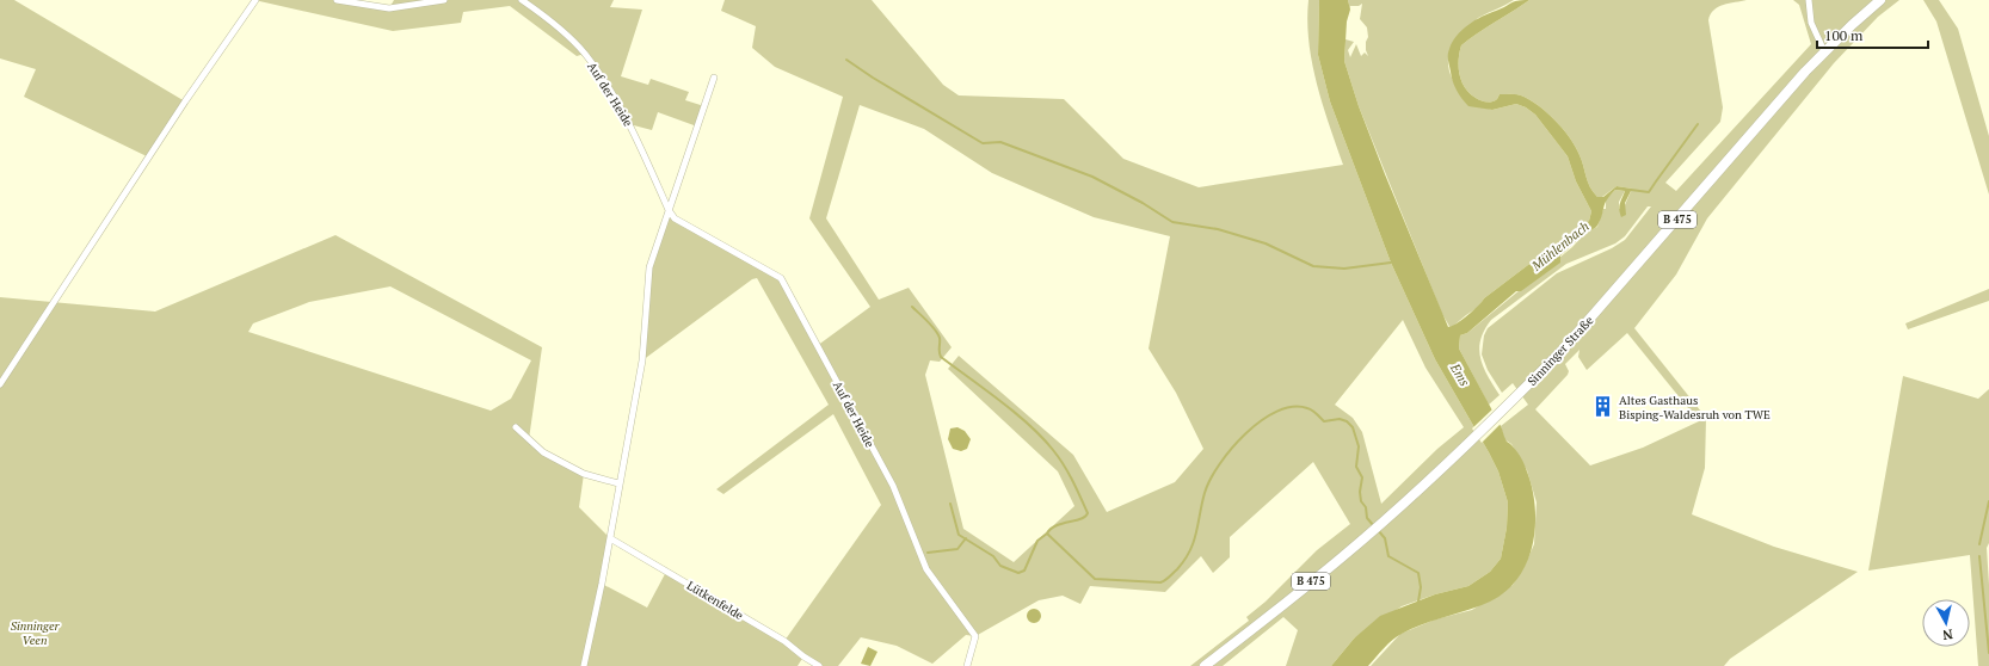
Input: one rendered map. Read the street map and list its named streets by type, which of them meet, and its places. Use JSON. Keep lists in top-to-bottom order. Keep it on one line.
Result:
{"streets":{"main road":["B 475","Sinninger Straße"],"street":["Auf der Heide","Lütkenfelde"]},"water":["Mühlenbach","Ems"],"parks":["Sinninger Veen"],"places":{"building":["Altes Gasthaus Bisping-Waldesruh von TWE"]},"scale_bar":"100 m","north":"bottom"}
